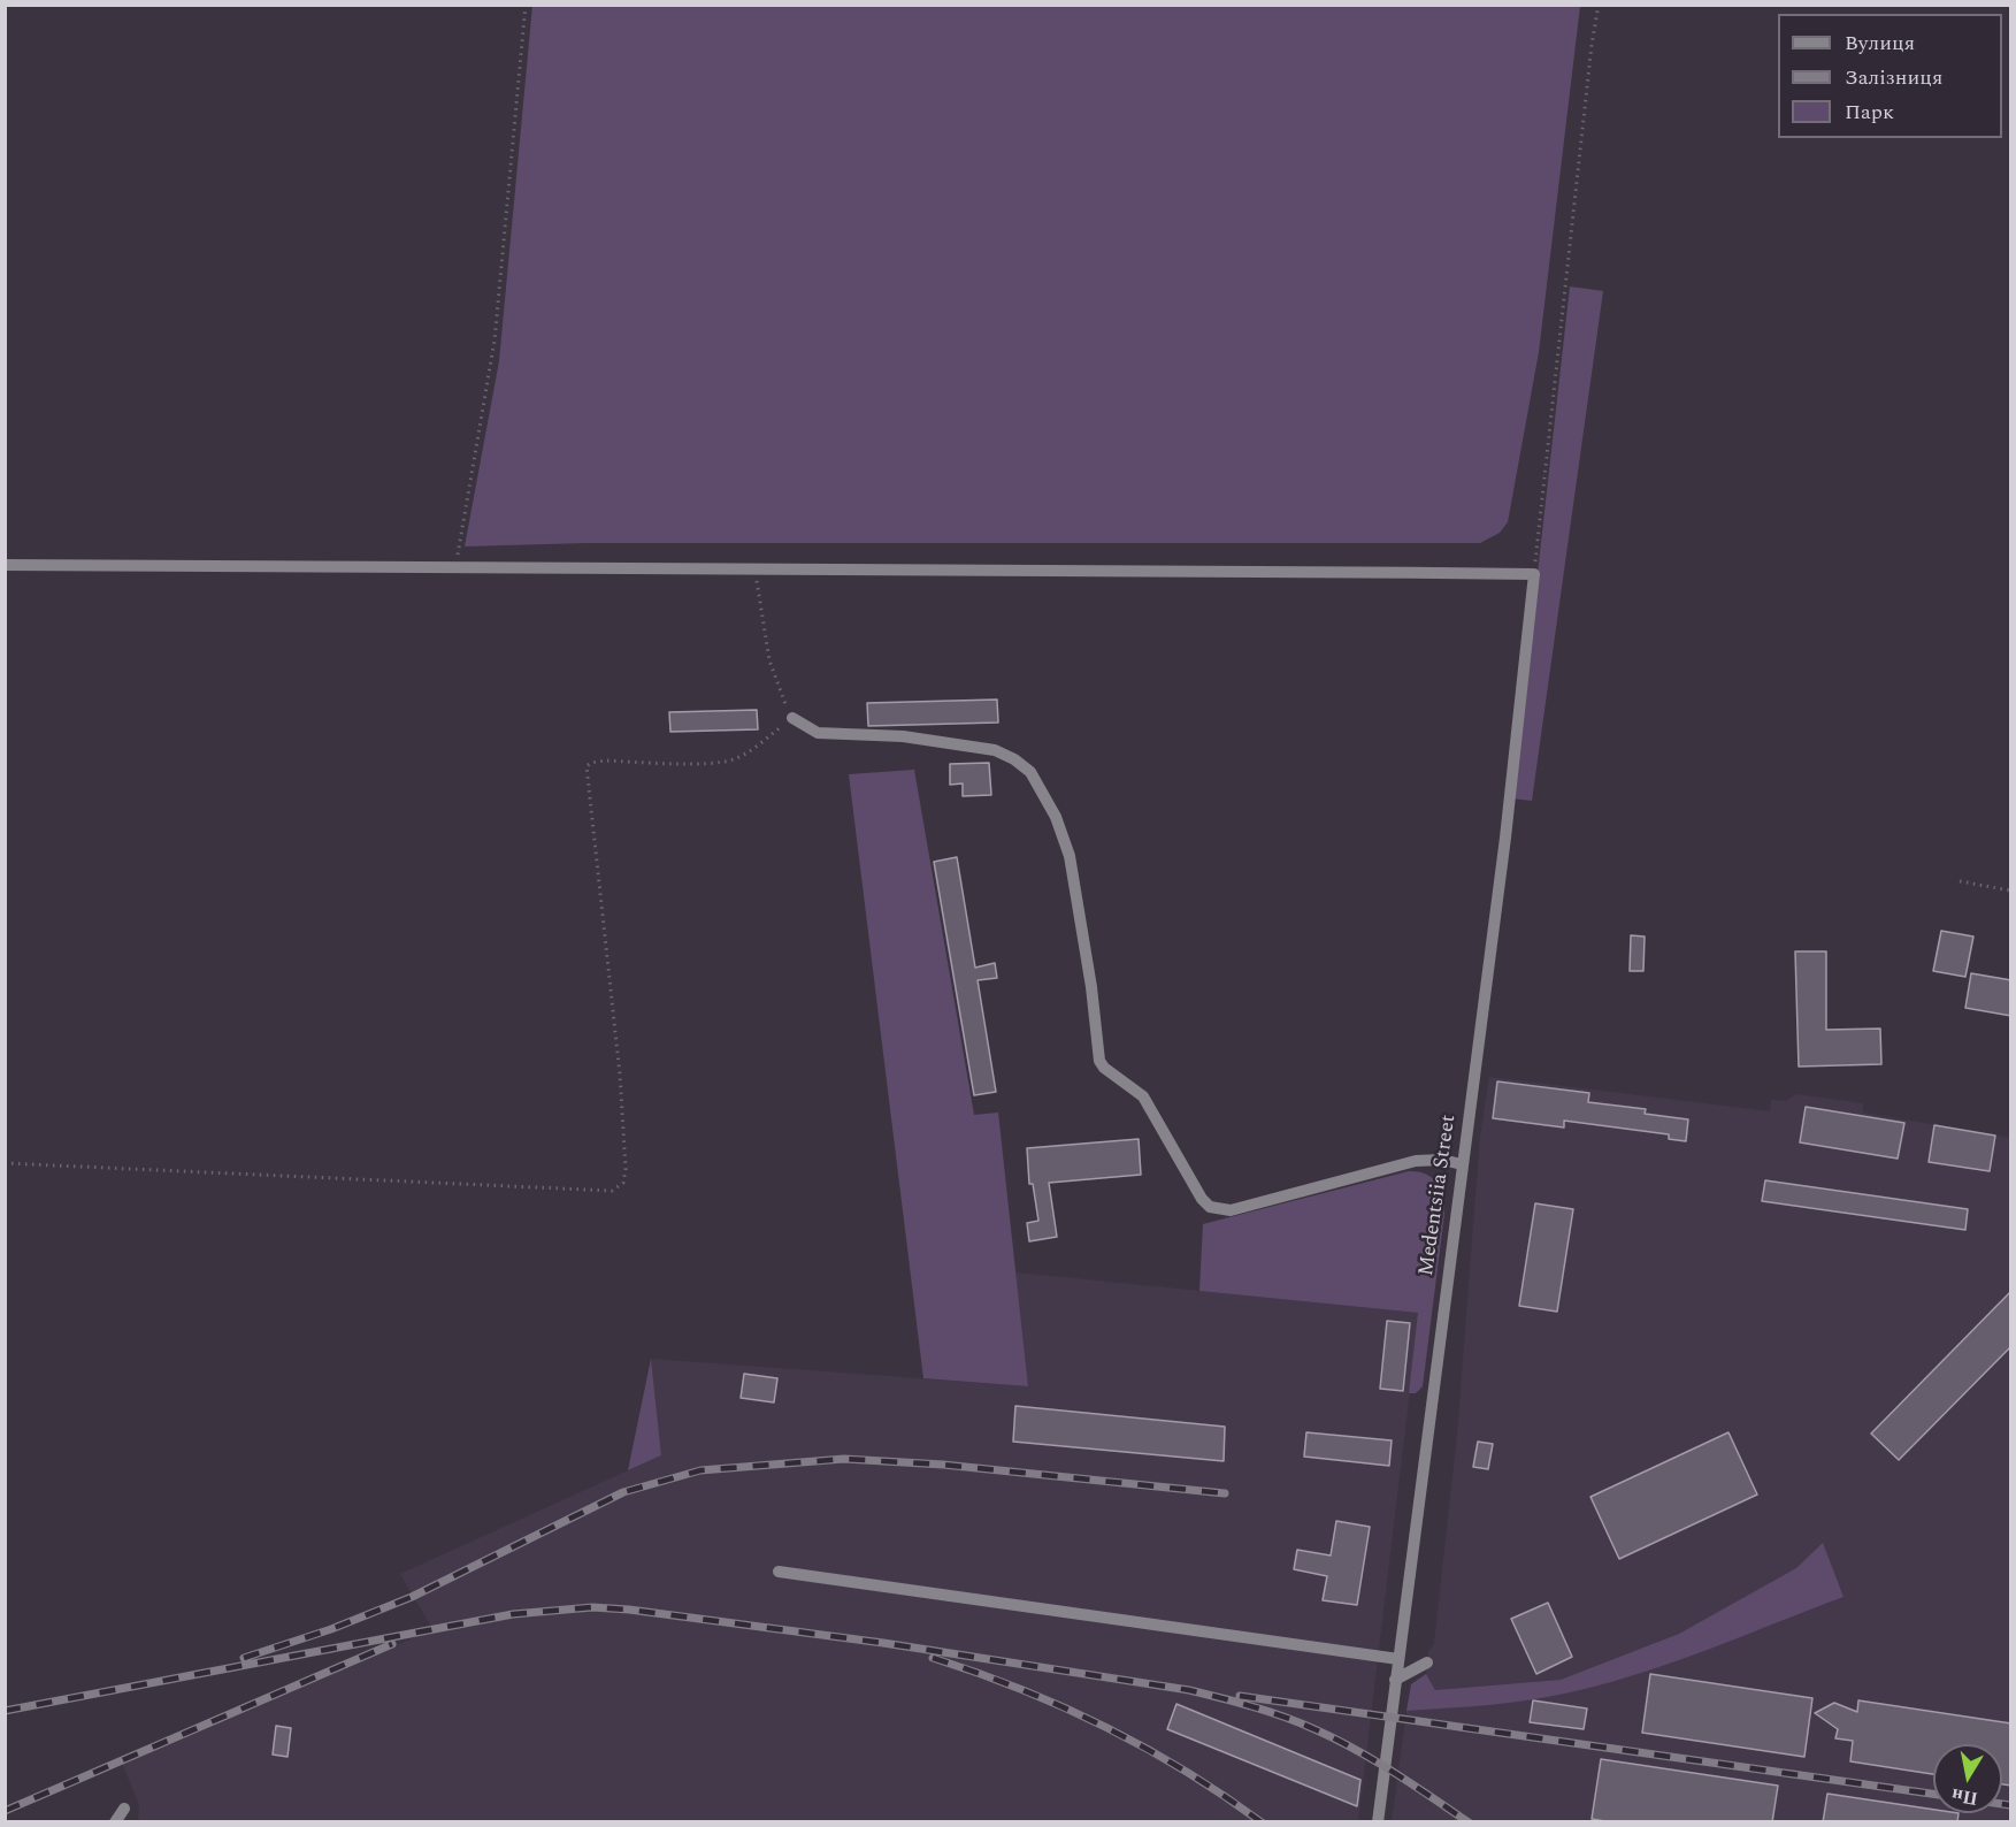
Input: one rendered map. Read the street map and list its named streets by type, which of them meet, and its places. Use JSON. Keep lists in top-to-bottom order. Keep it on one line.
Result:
{"streets":{"street":["Medentsiia Street"]},"legend":["Вулиця","Залізниця","Парк"],"north":"bottom"}
